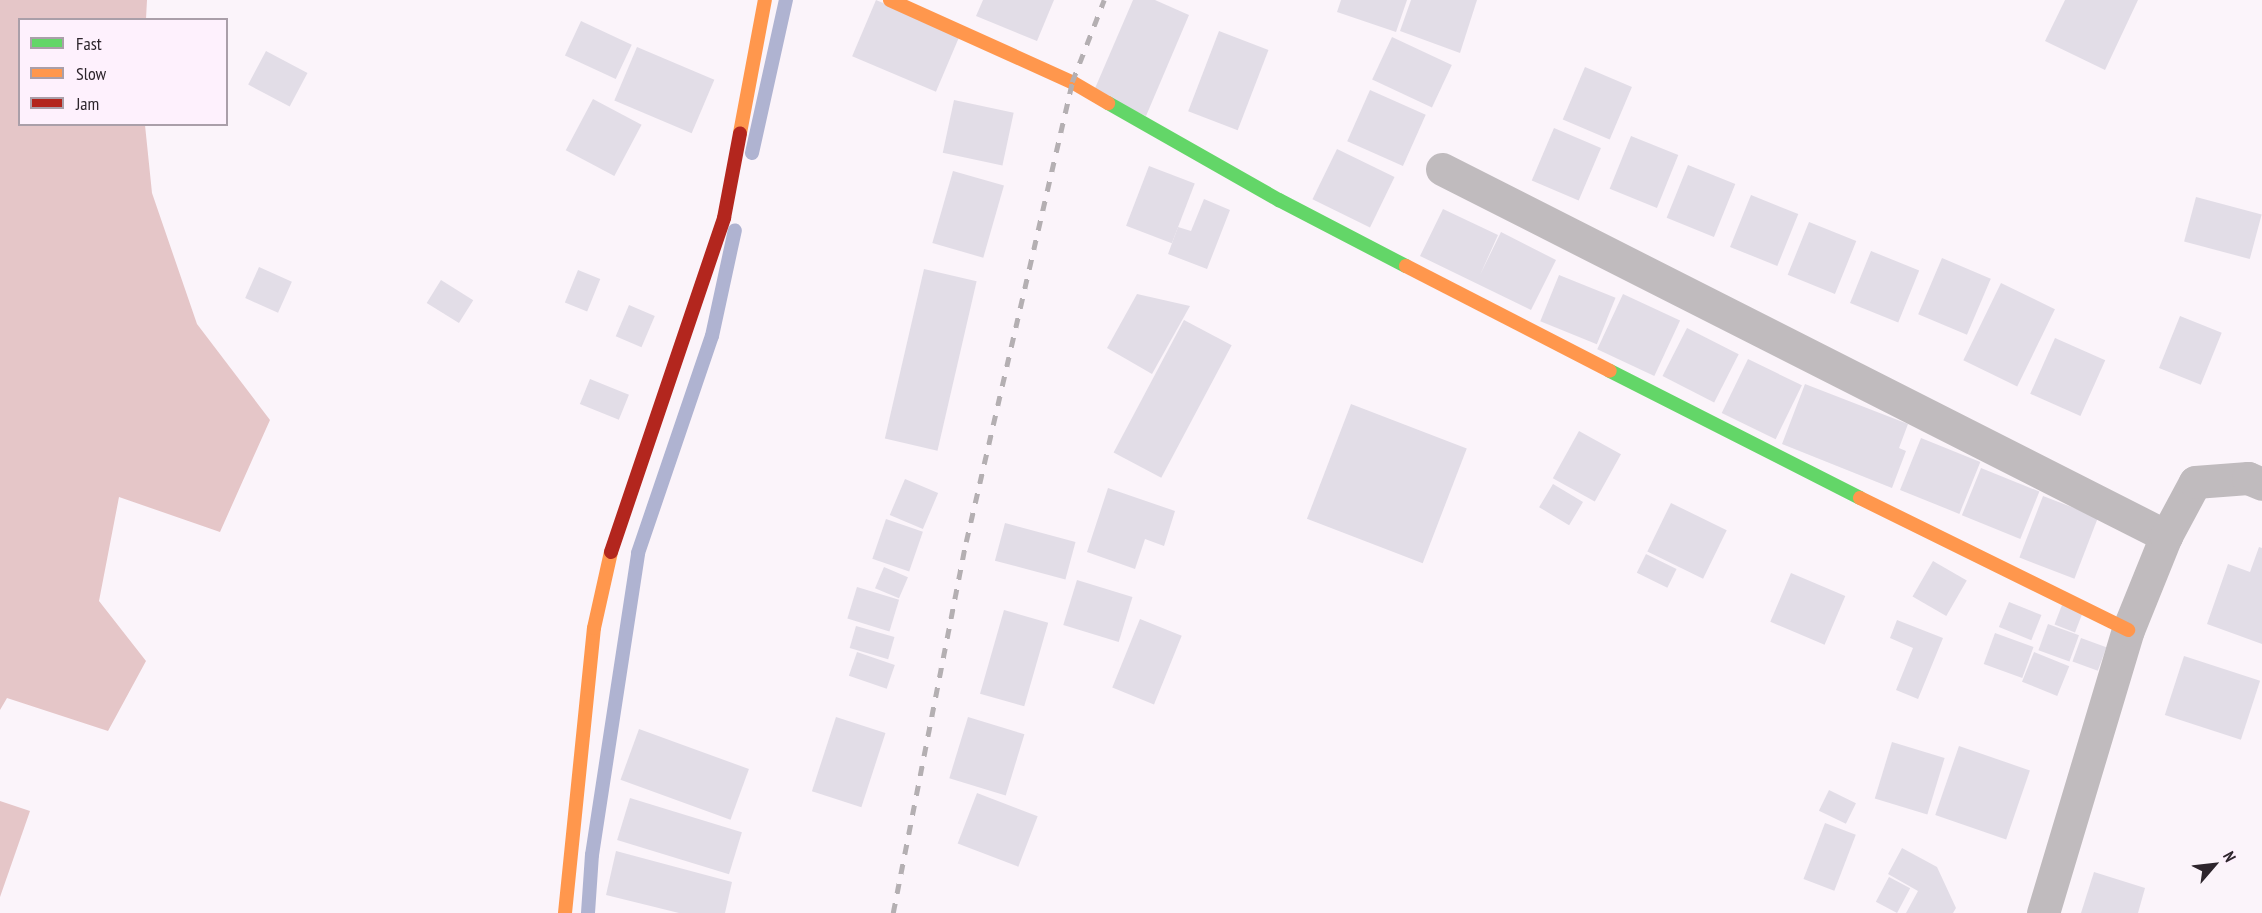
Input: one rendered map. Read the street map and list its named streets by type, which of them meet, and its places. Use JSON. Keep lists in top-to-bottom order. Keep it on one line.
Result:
{"legend":["Fast","Slow","Jam"],"north":"top right"}
